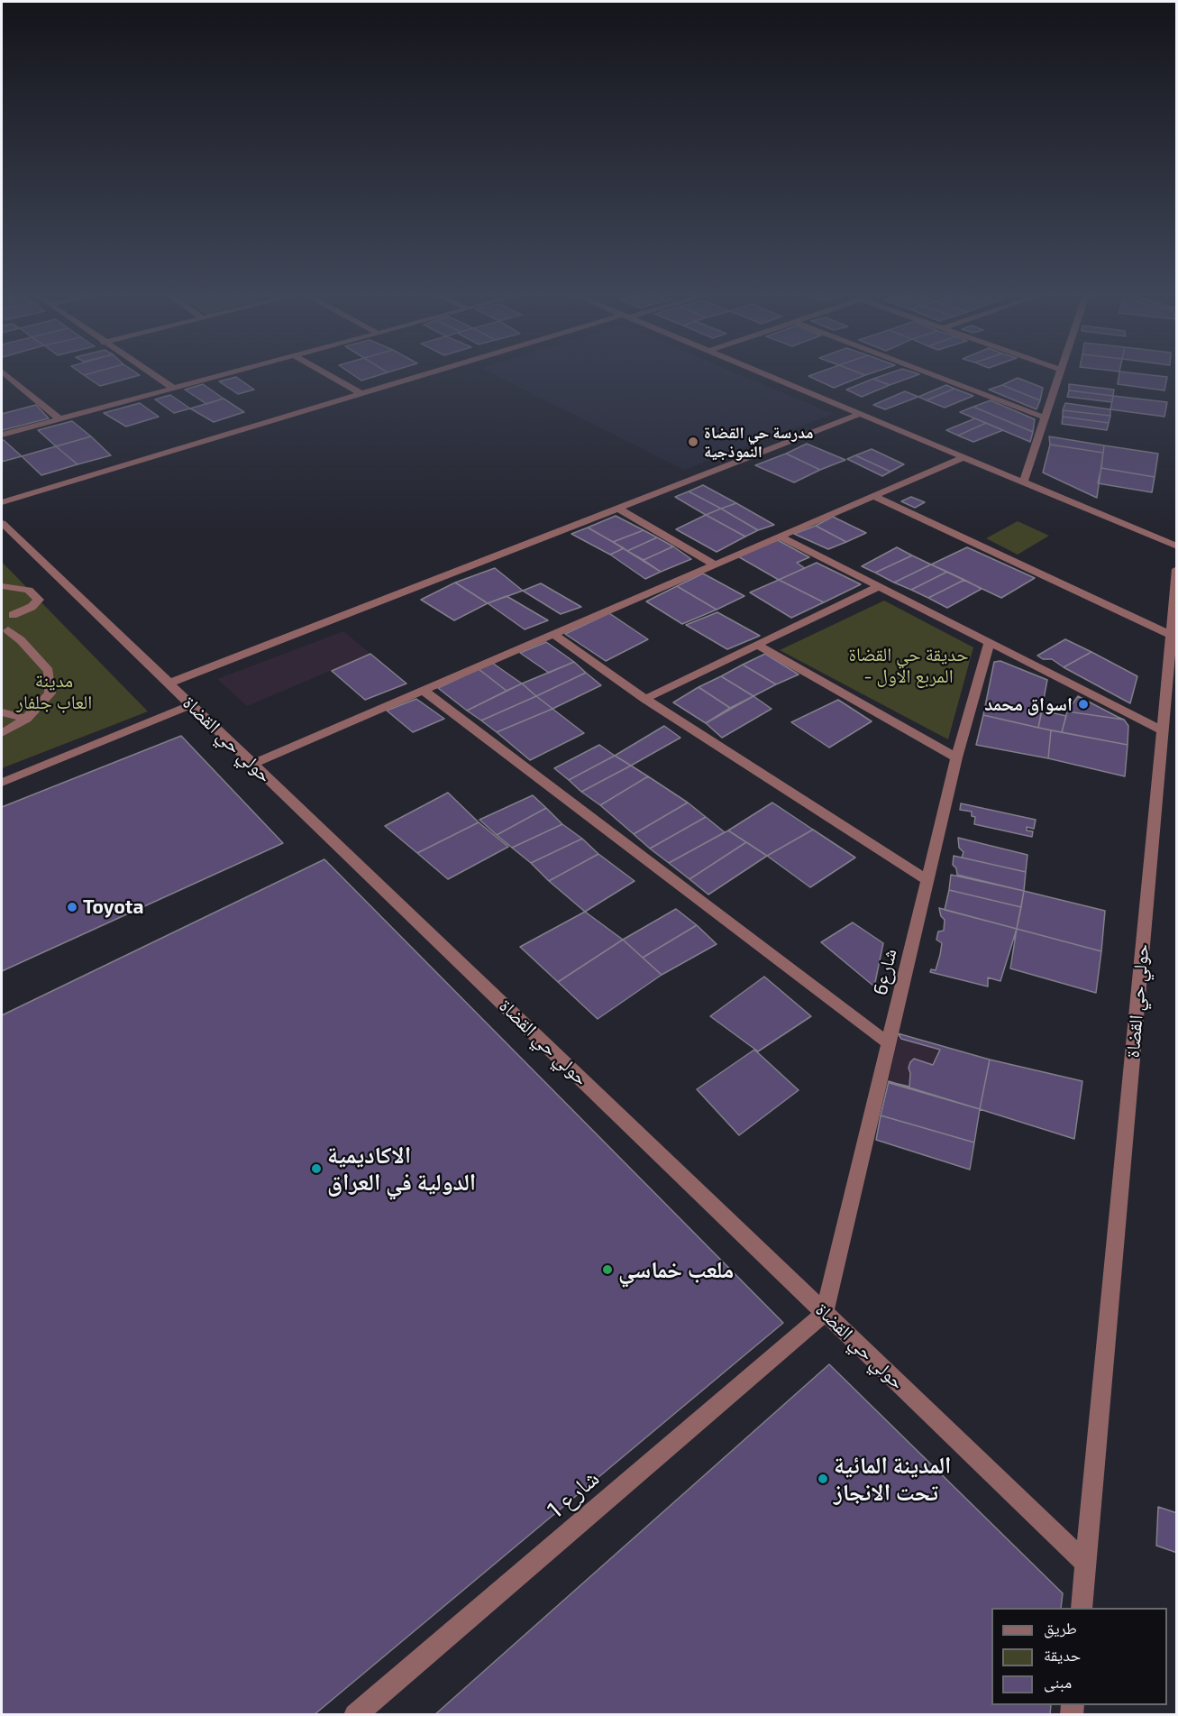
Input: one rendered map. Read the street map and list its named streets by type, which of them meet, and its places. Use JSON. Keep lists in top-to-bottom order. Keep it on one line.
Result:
{"streets":{"street":["حولي حي القضاة","شارع6","شارع 1"]},"crossings":[["حولي حي القضاة","شارع6"],["حولي حي القضاة","شارع 1"],["شارع6","شارع 1"]],"parks":["حديقة حي القضاة - المربع الاول","مدينة العاب جلفار"],"places":["مدرسة حي القضاة النموذجية","اسواق محمد","Toyota","الاكاديمية الدولية في العراق","ملعب خماسي","المدينة المائية تحت الانجاز"],"legend":["طريق","حديقة","مبنى"]}
